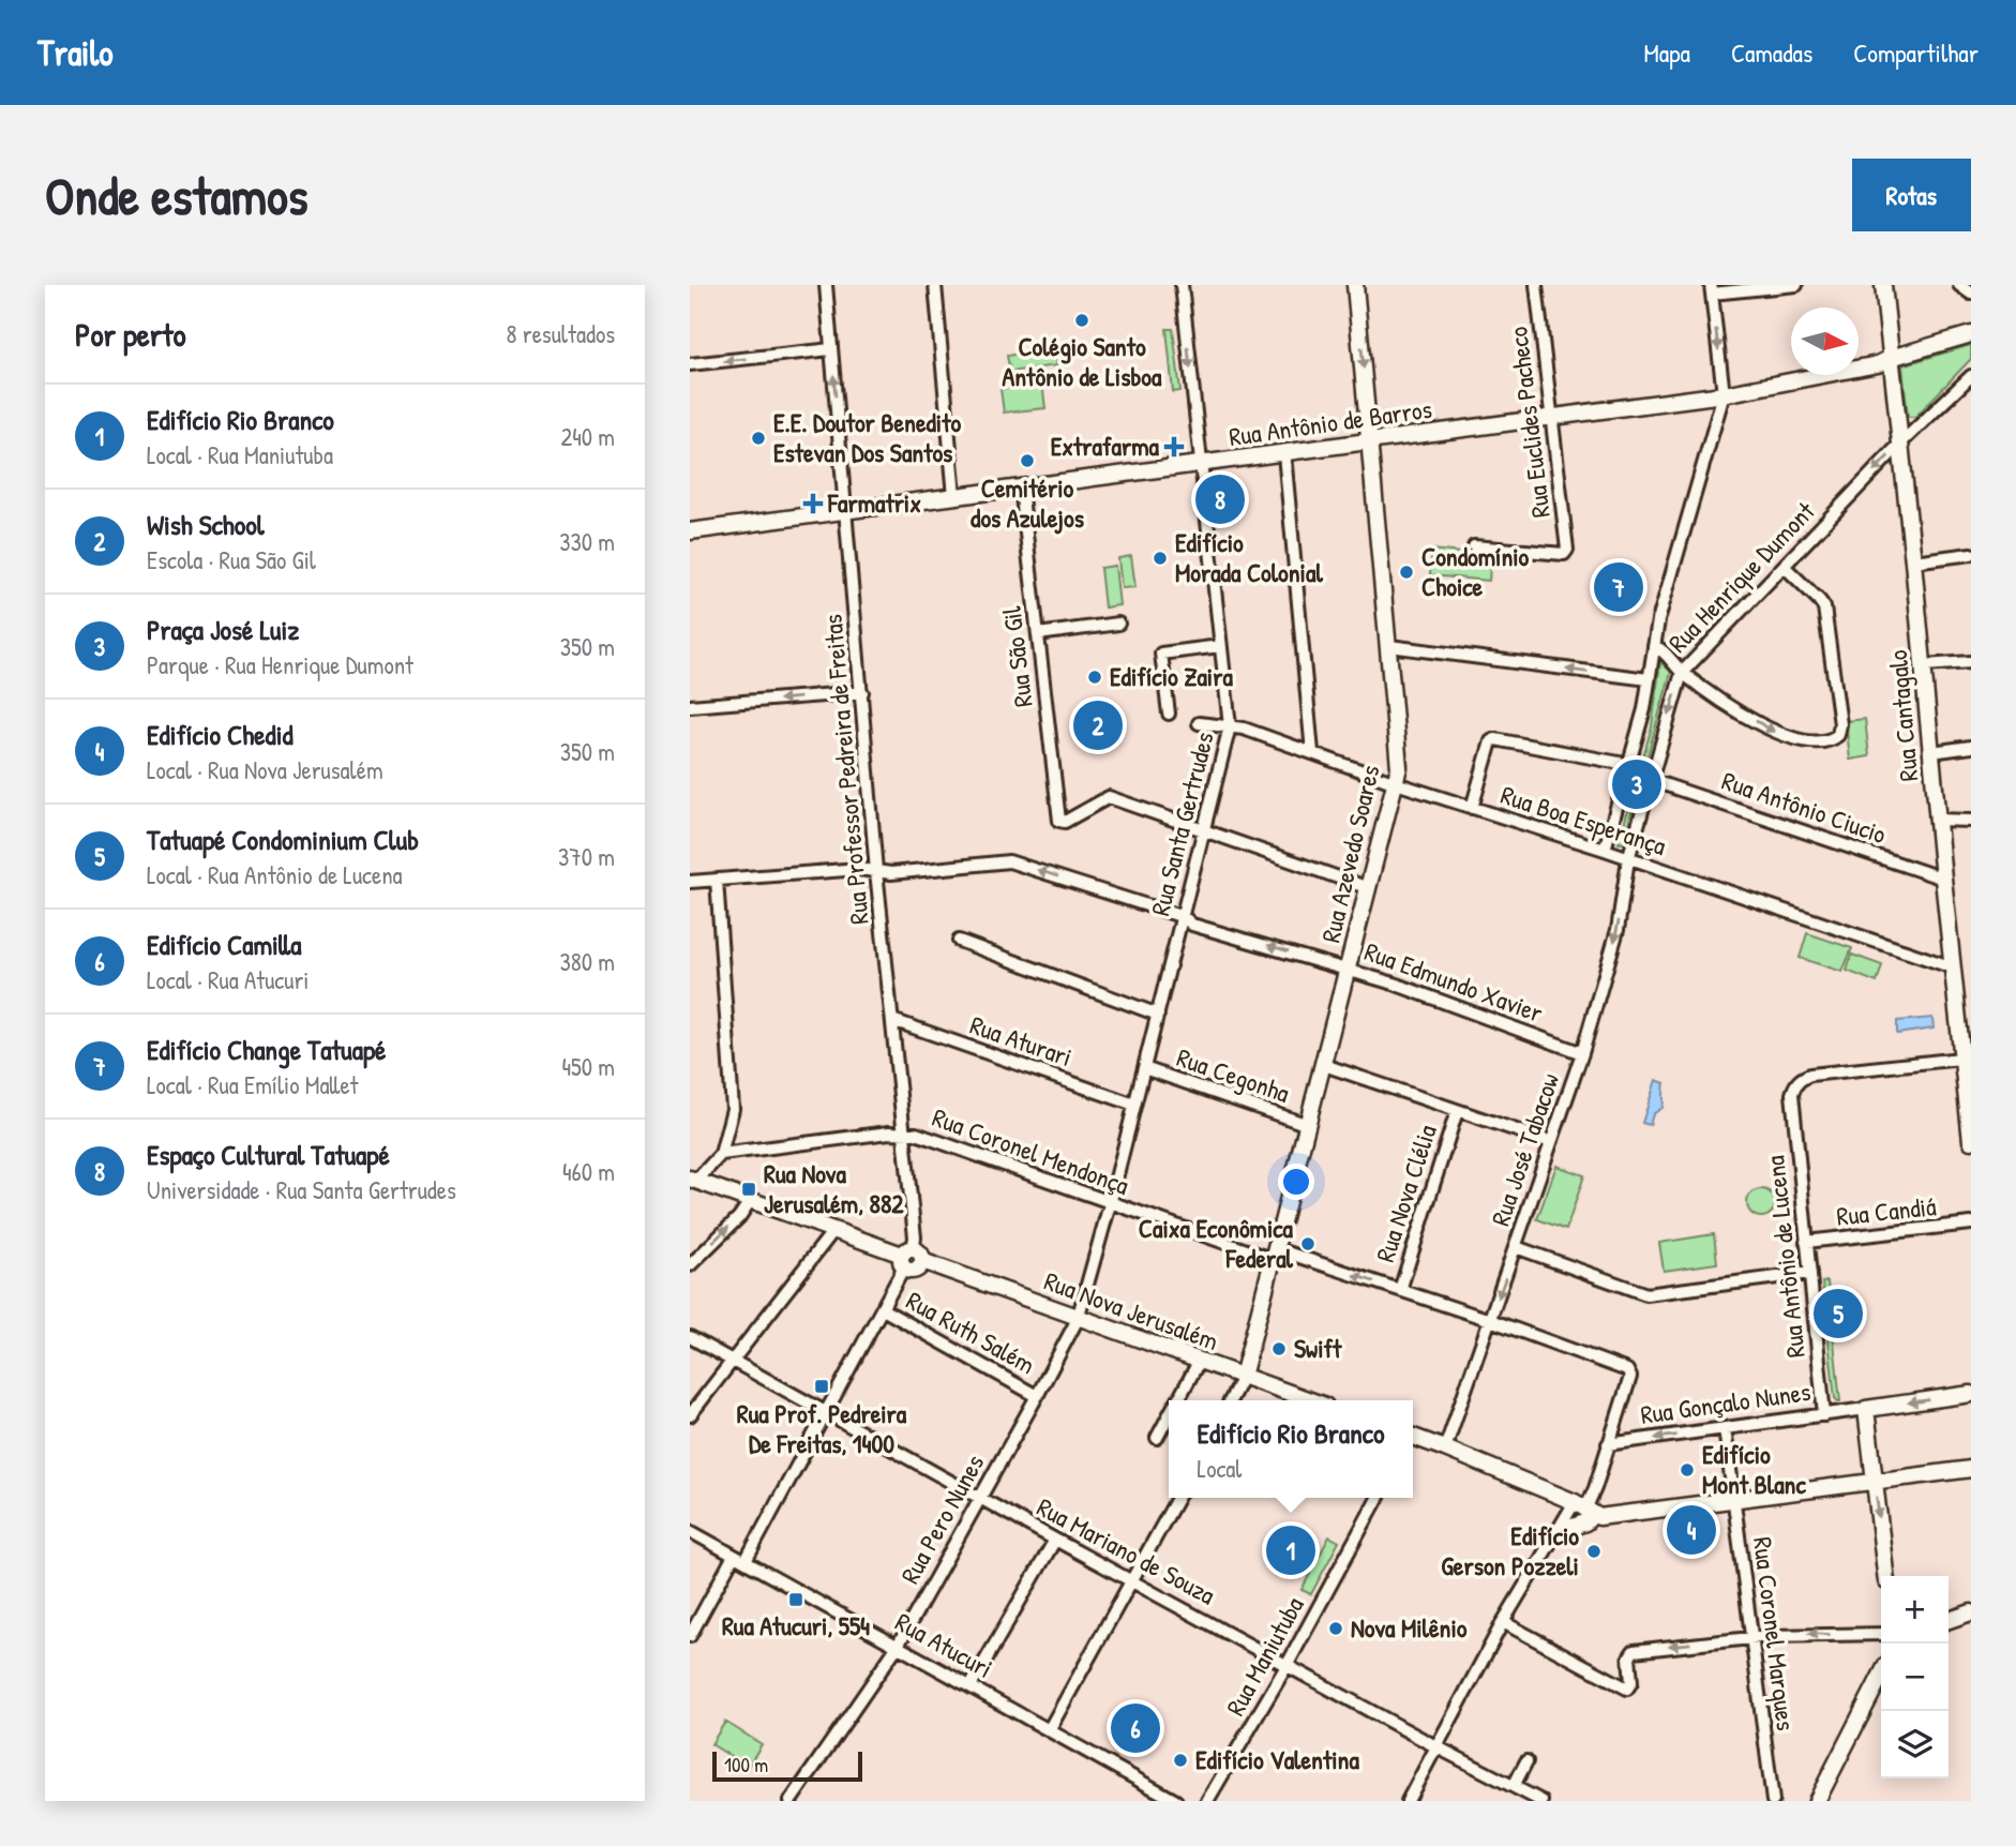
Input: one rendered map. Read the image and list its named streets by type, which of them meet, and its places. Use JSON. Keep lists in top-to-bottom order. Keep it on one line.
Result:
{"streets":{"street":["Rua Euclides Pacheco","Rua Antônio de Barros","Rua Henrique Dumont","Rua São Gil","Rua Cantagalo","Rua Professor Pedreira de Freitas","Rua Antônio Ciucio","Rua Boa Esperança","Rua Santa Gertrudes","Rua Azevedo Soares","Rua Edmundo Xavier","Rua Aturari","Rua Cegonha","Rua José Tabacow","Rua Coronel Mendonça","Rua Nova Clélia","Rua Candiá","Rua Antônio de Lucena","Rua Nova Jerusalém","Rua Ruth Salém","Rua Gonçalo Nunes","Rua Pero Nunes","Rua Mariano de Souza","Rua Coronel Marques","Rua Atucuri","Rua Maniutuba"]},"crossings":[["Rua Euclides Pacheco","Rua Antônio de Barros"],["Rua Antônio de Barros","Rua São Gil"],["Rua Antônio de Barros","Rua Cantagalo"],["Rua Antônio de Barros","Rua Professor Pedreira de Freitas"],["Rua Antônio de Barros","Rua Santa Gertrudes"],["Rua Antônio de Barros","Rua Azevedo Soares"],["Rua Henrique Dumont","Rua Cantagalo"],["Rua Henrique Dumont","Rua Antônio Ciucio"],["Rua Henrique Dumont","Rua Boa Esperança"],["Rua Henrique Dumont","Rua José Tabacow"],["Rua São Gil","Rua Santa Gertrudes"],["Rua Cantagalo","Rua Antônio Ciucio"],["Rua Cantagalo","Rua Boa Esperança"],["Rua Cantagalo","Rua Antônio de Lucena"],["Rua Professor Pedreira de Freitas","Rua Edmundo Xavier"],["Rua Professor Pedreira de Freitas","Rua Aturari"],["Rua Professor Pedreira de Freitas","Rua Coronel Mendonça"],["Rua Professor Pedreira de Freitas","Rua Nova Jerusalém"],["Rua Professor Pedreira de Freitas","Rua Ruth Salém"],["Rua Professor Pedreira de Freitas","Rua Mariano de Souza"],["Rua Professor Pedreira de Freitas","Rua Atucuri"],["Rua Boa Esperança","Rua Santa Gertrudes"],["Rua Boa Esperança","Rua Azevedo Soares"],["Rua Boa Esperança","Rua José Tabacow"],["Rua Santa Gertrudes","Rua Edmundo Xavier"],["Rua Santa Gertrudes","Rua Aturari"],["Rua Santa Gertrudes","Rua Cegonha"],["Rua Santa Gertrudes","Rua Coronel Mendonça"],["Rua Santa Gertrudes","Rua Nova Jerusalém"],["Rua Santa Gertrudes","Rua Pero Nunes"],["Rua Azevedo Soares","Rua Edmundo Xavier"],["Rua Azevedo Soares","Rua Cegonha"],["Rua Azevedo Soares","Rua Coronel Mendonça"],["Rua Azevedo Soares","Rua Nova Jerusalém"],["Rua Edmundo Xavier","Rua José Tabacow"],["Rua José Tabacow","Rua Coronel Mendonça"],["Rua Coronel Mendonça","Rua Nova Clélia"],["Rua Coronel Mendonça","Rua Gonçalo Nunes"],["Rua Coronel Mendonça","Rua Mariano de Souza"],["Rua Candiá","Rua Antônio de Lucena"],["Rua Antônio de Lucena","Rua Gonçalo Nunes"],["Rua Nova Jerusalém","Rua Pero Nunes"],["Rua Ruth Salém","Rua Pero Nunes"],["Rua Gonçalo Nunes","Rua Coronel Marques"],["Rua Pero Nunes","Rua Mariano de Souza"],["Rua Pero Nunes","Rua Atucuri"],["Rua Mariano de Souza","Rua Maniutuba"]],"one_way":["Rua José Tabacow"],"places":{"other":["Colégio Santo Antônio de Lisboa","E.E. Doutor Benedito Estevan Dos Santos","Cemitério dos Azulejos","Edifício Morada Colonial","Condomínio Choice","Edifício Zaira","Caixa Econômica Federal","Swift","Edifício Mont Blanc","Edifício Gerson Pozzeli","Nova Milênio","Edifício Valentina"],"health":["Extrafarma","Farmatrix"],"transit":["Rua Nova Jerusalém, 882","Rua Prof. Pedreira De Freitas, 1400","Rua Atucuri, 554"]},"scale_bar":"100 m","north":"right","page":{"header":"Trailo","nav":["Mapa","Camadas","Compartilhar"],"buttons":"Rotas","title":"Onde estamos","heading":["Por perto","8 resultados"],"list":[{"mark":"1","name":"Edifício Rio Branco","note":"Local · Rua Maniutuba","value":"240 m"},{"mark":"2","name":"Wish School","note":"Escola · Rua São Gil","value":"330 m"},{"mark":"3","name":"Praça José Luiz","note":"Parque · Rua Henrique Dumont","value":"350 m"},{"mark":"4","name":"Edifício Chedid","note":"Local · Rua Nova Jerusalém","value":"350 m"},{"mark":"5","name":"Tatuapé Condominium Club","note":"Local · Rua Antônio de Lucena","value":"370 m"},{"mark":"6","name":"Edifício Camilla","note":"Local · Rua Atucuri","value":"380 m"},{"mark":"7","name":"Edifício Change Tatuapé","note":"Local · Rua Emílio Mallet","value":"450 m"},{"mark":"8","name":"Espaço Cultural Tatuapé","note":"Universidade · Rua Santa Gertrudes","value":"460 m"}],"pins":["8","7","2","3","5","4","1","6"],"popup":["Edifício Rio Branco","Local"],"map_buttons":["+","−"],"scale":"100 m"}}
